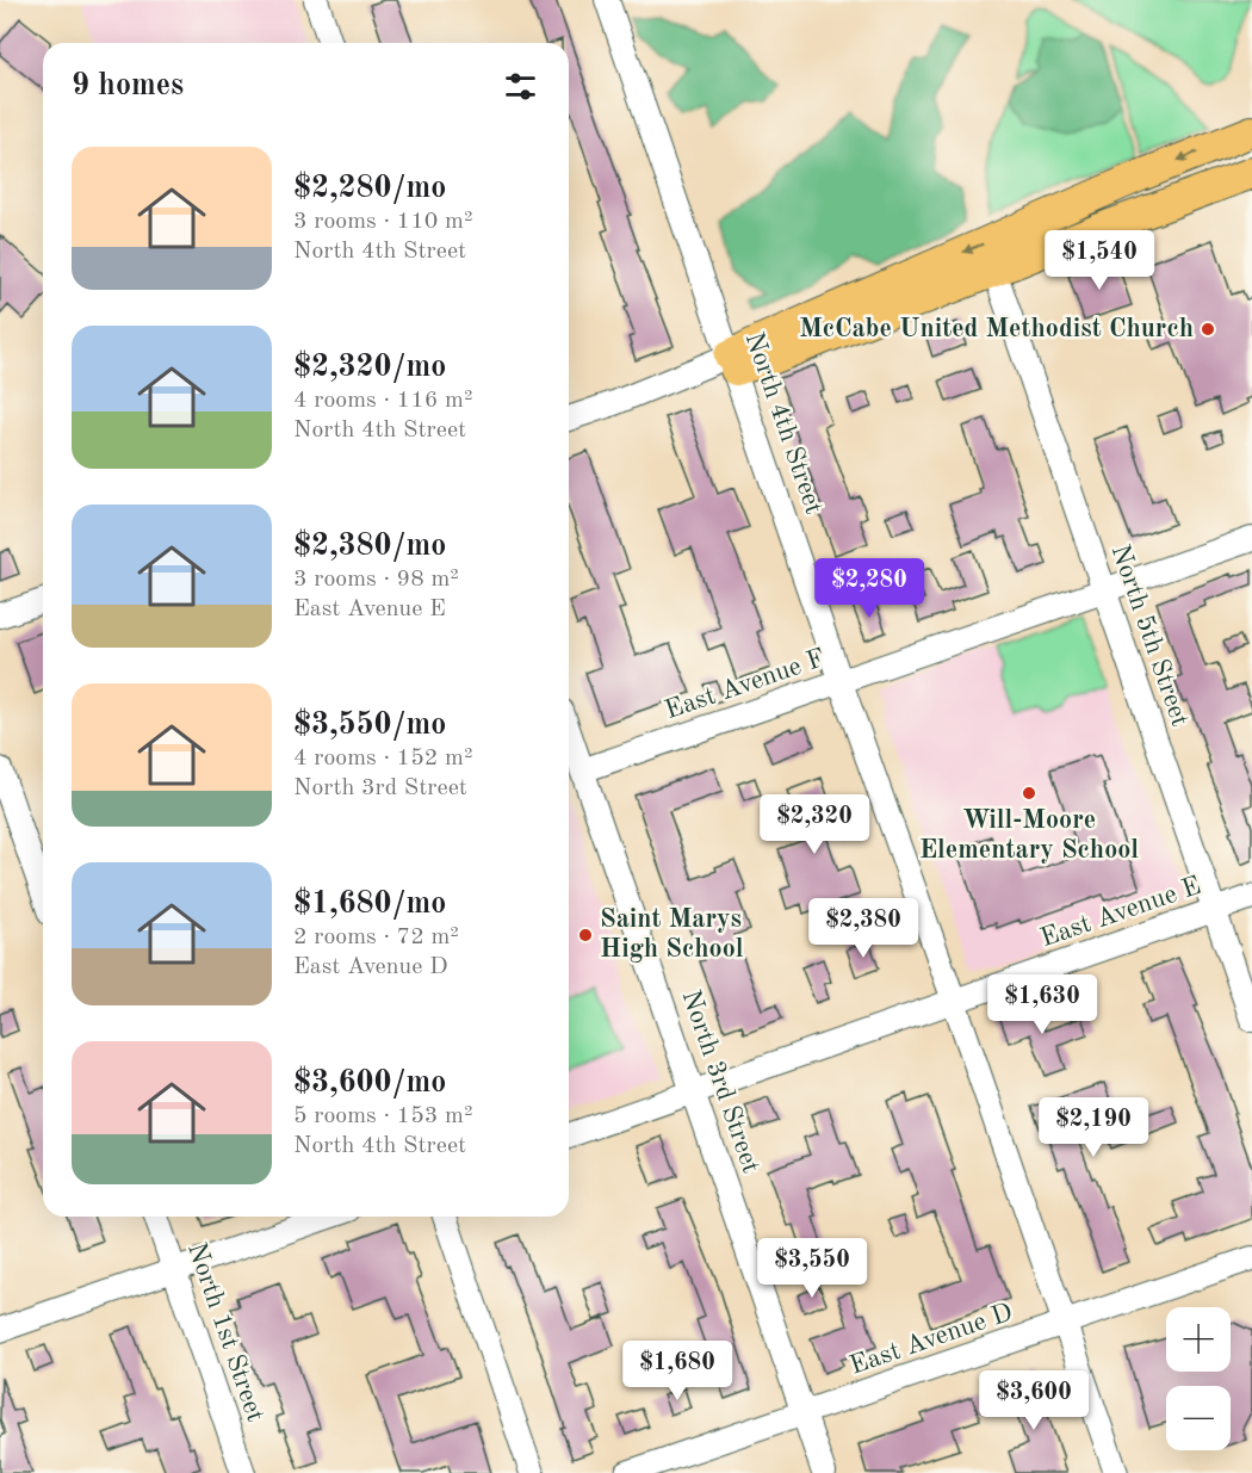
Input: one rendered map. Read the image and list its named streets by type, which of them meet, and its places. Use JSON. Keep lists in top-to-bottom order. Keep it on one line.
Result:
{"streets":{"street":["North 4th Street","North 5th Street","East Avenue F","East Avenue E","North 3rd Street","North 1st Street","East Avenue D"]},"crossings":[["North 4th Street","East Avenue F"],["North 4th Street","East Avenue E"],["North 4th Street","East Avenue D"],["North 5th Street","East Avenue F"],["North 5th Street","East Avenue E"],["East Avenue F","North 3rd Street"],["East Avenue E","North 3rd Street"],["North 3rd Street","East Avenue D"]],"places":["McCabe United Methodist Church","Will-Moore Elementary School","Saint Marys High School"],"page":{"heading":"9 homes","list":[{"name":"$2,280/mo","note":"3 rooms · 110 m² · North 4th Street"},{"name":"$2,320/mo","note":"4 rooms · 116 m² · North 4th Street"},{"name":"$2,380/mo","note":"3 rooms · 98 m² · East Avenue E"},{"name":"$3,550/mo","note":"4 rooms · 152 m² · North 3rd Street"},{"name":"$1,680/mo","note":"2 rooms · 72 m² · East Avenue D"},{"name":"$3,600/mo","note":"5 rooms · 153 m² · North 4th Street"}],"price":["$1,540","$2,280","$2,320","$2,380","$1,630","$2,190","$3,550","$1,680","$3,600"],"map_buttons":["+","−"]}}
